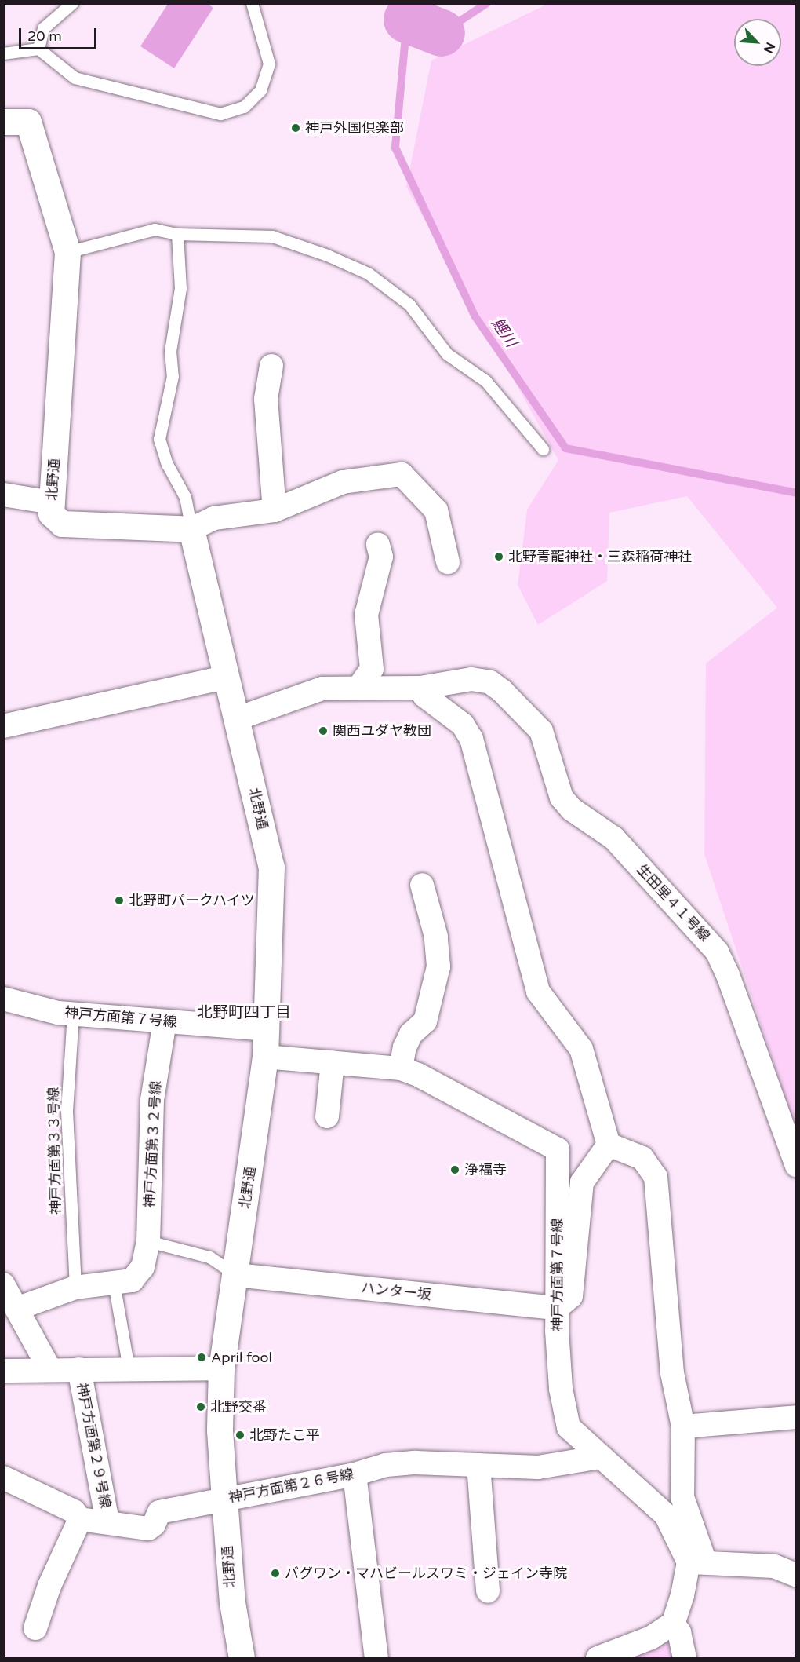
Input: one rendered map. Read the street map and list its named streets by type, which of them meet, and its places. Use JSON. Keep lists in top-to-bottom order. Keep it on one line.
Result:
{"streets":{"main road":["北野通"],"street":["生田里４１号線","神戸方面第７号線","神戸方面第３２号線","ハンター坂","神戸方面第２９号線","神戸方面第２６号線"],"lane":["神戸方面第３３号線"]},"crossings":[["北野通","神戸方面第７号線"],["北野通","ハンター坂"],["北野通","神戸方面第２６号線"],["神戸方面第７号線","神戸方面第３２号線"],["神戸方面第７号線","神戸方面第３３号線"],["神戸方面第７号線","ハンター坂"],["神戸方面第７号線","神戸方面第２６号線"],["神戸方面第３２号線","神戸方面第３３号線"],["神戸方面第２９号線","神戸方面第２６号線"]],"districts":["北野町四丁目"],"water":["鯉川"],"places":["神戸外国倶楽部","北野青龍神社・三森稲荷神社","関西ユダヤ教団","北野町パークハイツ","浄福寺","April fool","北野交番","北野たこ平","バグワン・マハビールスワミ・ジェイン寺院"],"scale_bar":"20 m","north":"bottom right"}
